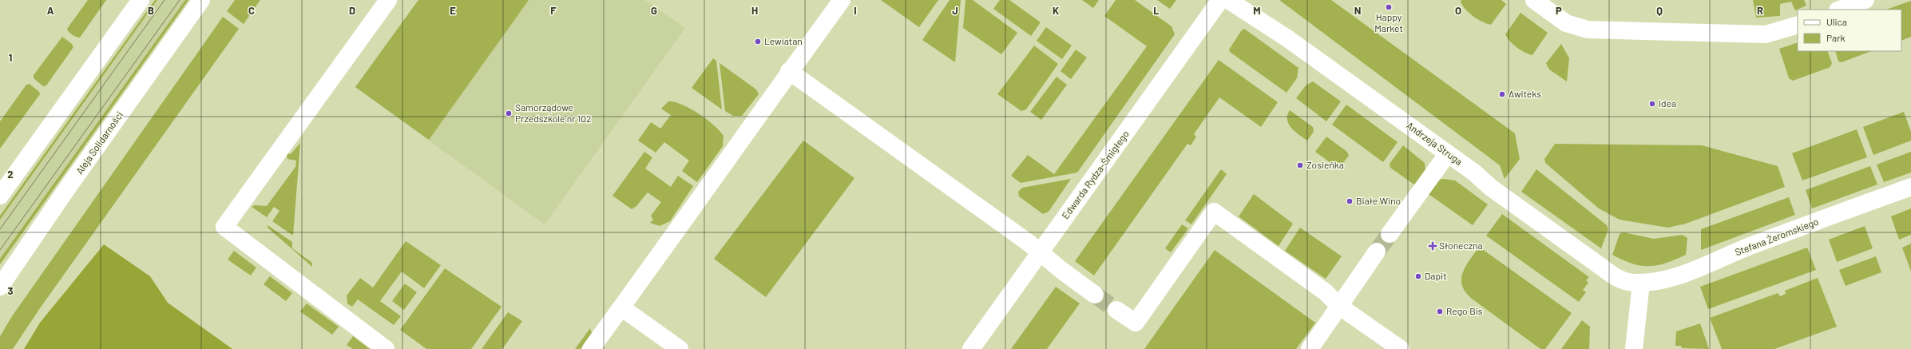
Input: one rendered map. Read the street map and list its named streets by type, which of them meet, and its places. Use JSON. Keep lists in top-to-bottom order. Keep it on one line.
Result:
{"streets":{"street":["Aleja Solidarności","Andrzeja Struga","Edwarda Rydza-Śmigłego","Stefana Żeromskiego"]},"crossings":[["Andrzeja Struga","Stefana Żeromskiego"]],"places":{"other":["Happy Market","Lewiatan","Awiteks","Idea","Samorządowe Przedszkole nr 102","Zosieńka","Białe Wino","Dapit","Rego·Bis"],"health":["Słoneczna"]},"legend":["Ulica","Park"],"grid":{"columns":["A","B","C","D","E","F","G","H","I","J","K","L","M","N","O","P","Q","R"],"rows":["1","2","3"]}}
